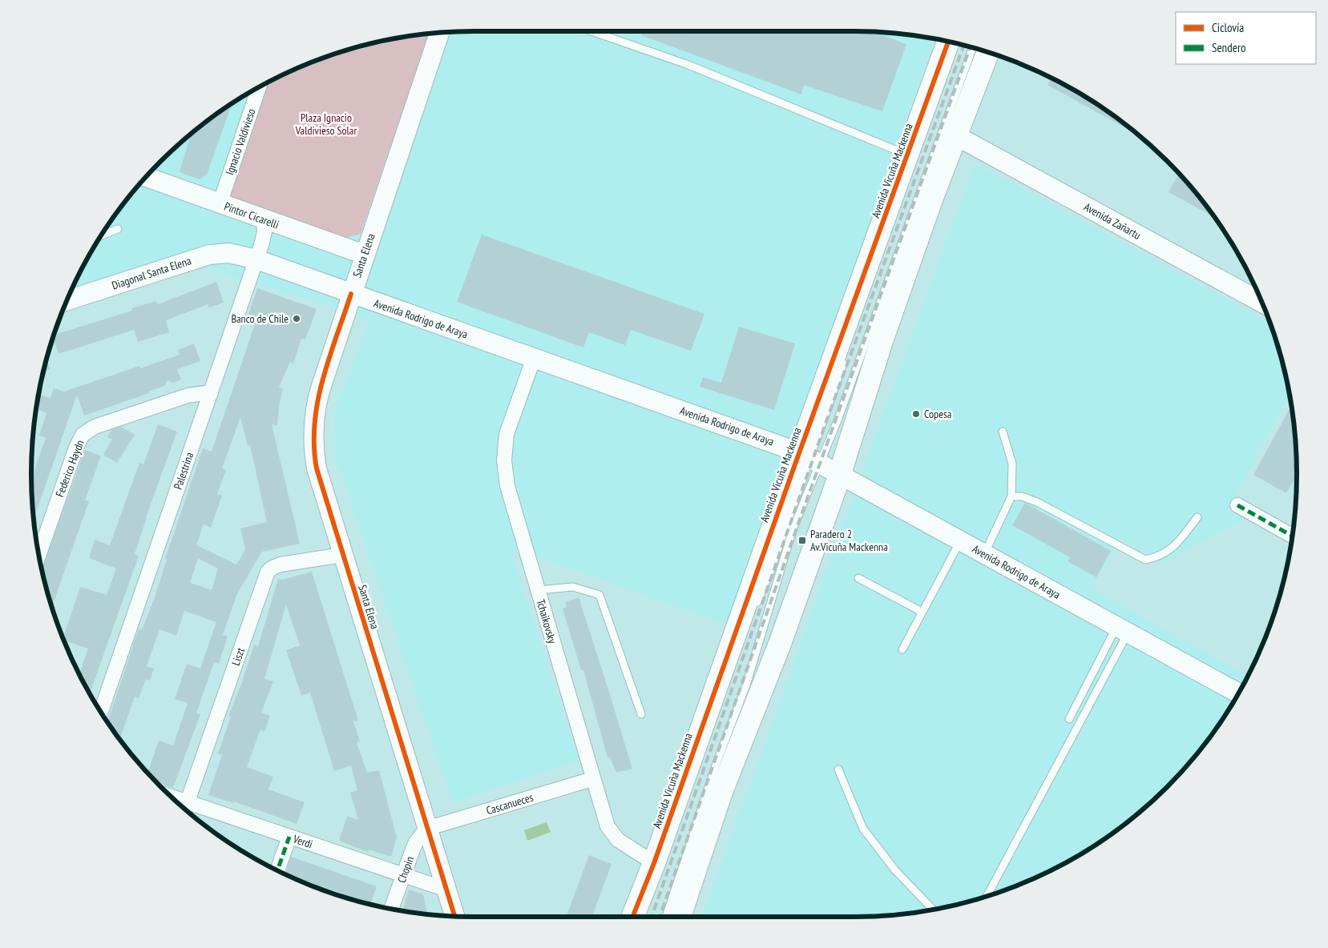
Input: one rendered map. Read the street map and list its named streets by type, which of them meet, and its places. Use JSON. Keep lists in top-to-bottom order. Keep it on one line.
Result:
{"streets":{"main road":["Avenida Vicuña Mackenna","Pintor Cicarelli","Avenida Zañartu","Santa Elena","Diagonal Santa Elena","Avenida Rodrigo de Araya"],"street":["Ignacio Valdivieso","Federico Haydn","Palestrina","Tchaikovsky","Liszt","Cascanueces","Verdi","Chopin"]},"crossings":[["Ignacio Valdivieso","Pintor Cicarelli"],["Avenida Vicuña Mackenna","Avenida Rodrigo de Araya"],["Avenida Vicuña Mackenna","Tchaikovsky"],["Pintor Cicarelli","Santa Elena"],["Pintor Cicarelli","Palestrina"],["Santa Elena","Avenida Rodrigo de Araya"],["Santa Elena","Liszt"],["Santa Elena","Cascanueces"],["Santa Elena","Verdi"],["Santa Elena","Chopin"],["Diagonal Santa Elena","Avenida Rodrigo de Araya"],["Diagonal Santa Elena","Palestrina"],["Avenida Rodrigo de Araya","Palestrina"],["Avenida Rodrigo de Araya","Tchaikovsky"],["Federico Haydn","Palestrina"],["Tchaikovsky","Cascanueces"],["Liszt","Verdi"],["Cascanueces","Chopin"],["Verdi","Chopin"]],"parks":["Plaza Ignacio Valdivieso Solar"],"places":{"other":["Banco de Chile","Copesa"],"transit":["Paradero 2 Av.Vicuña Mackenna"]},"legend":["Ciclovía","Sendero"]}
